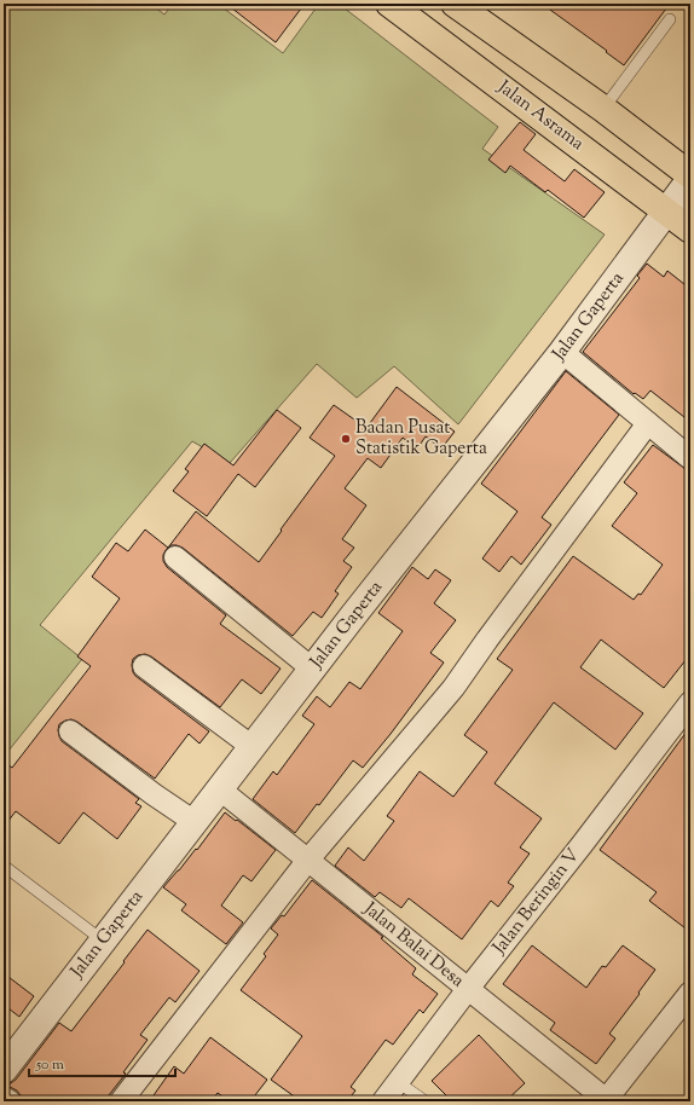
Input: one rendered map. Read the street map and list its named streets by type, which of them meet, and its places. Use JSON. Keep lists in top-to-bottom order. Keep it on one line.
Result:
{"streets":{"highway":["Jalan Asrama"],"street":["Jalan Gaperta","Jalan Beringin V","Jalan Balai Desa"]},"crossings":[["Jalan Asrama","Jalan Gaperta"],["Jalan Gaperta","Jalan Balai Desa"],["Jalan Beringin V","Jalan Balai Desa"]],"places":["Badan Pusat Statistik Gaperta"],"scale_bar":"50 m"}
